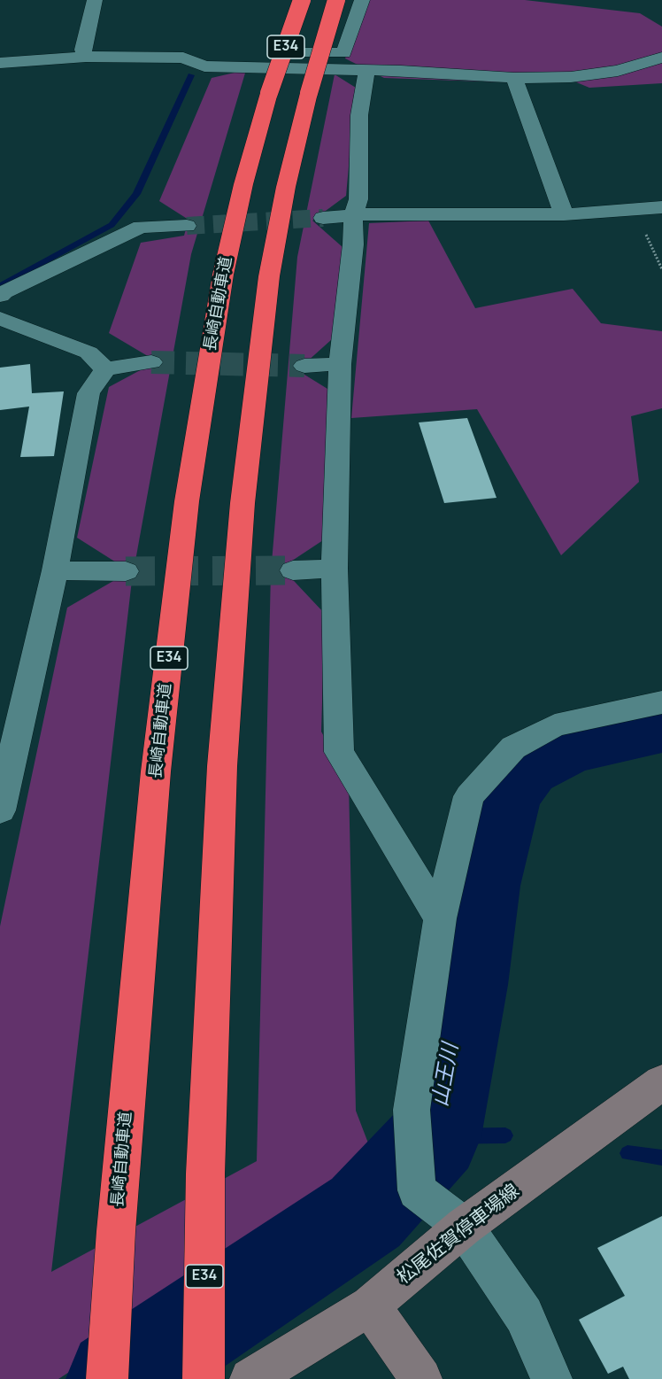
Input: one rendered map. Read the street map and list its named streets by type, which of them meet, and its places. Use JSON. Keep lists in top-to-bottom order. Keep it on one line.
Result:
{"streets":{"highway":["E34","長崎自動車道"],"main road":["松尾佐賀停車場線"]},"water":["山王川"]}
